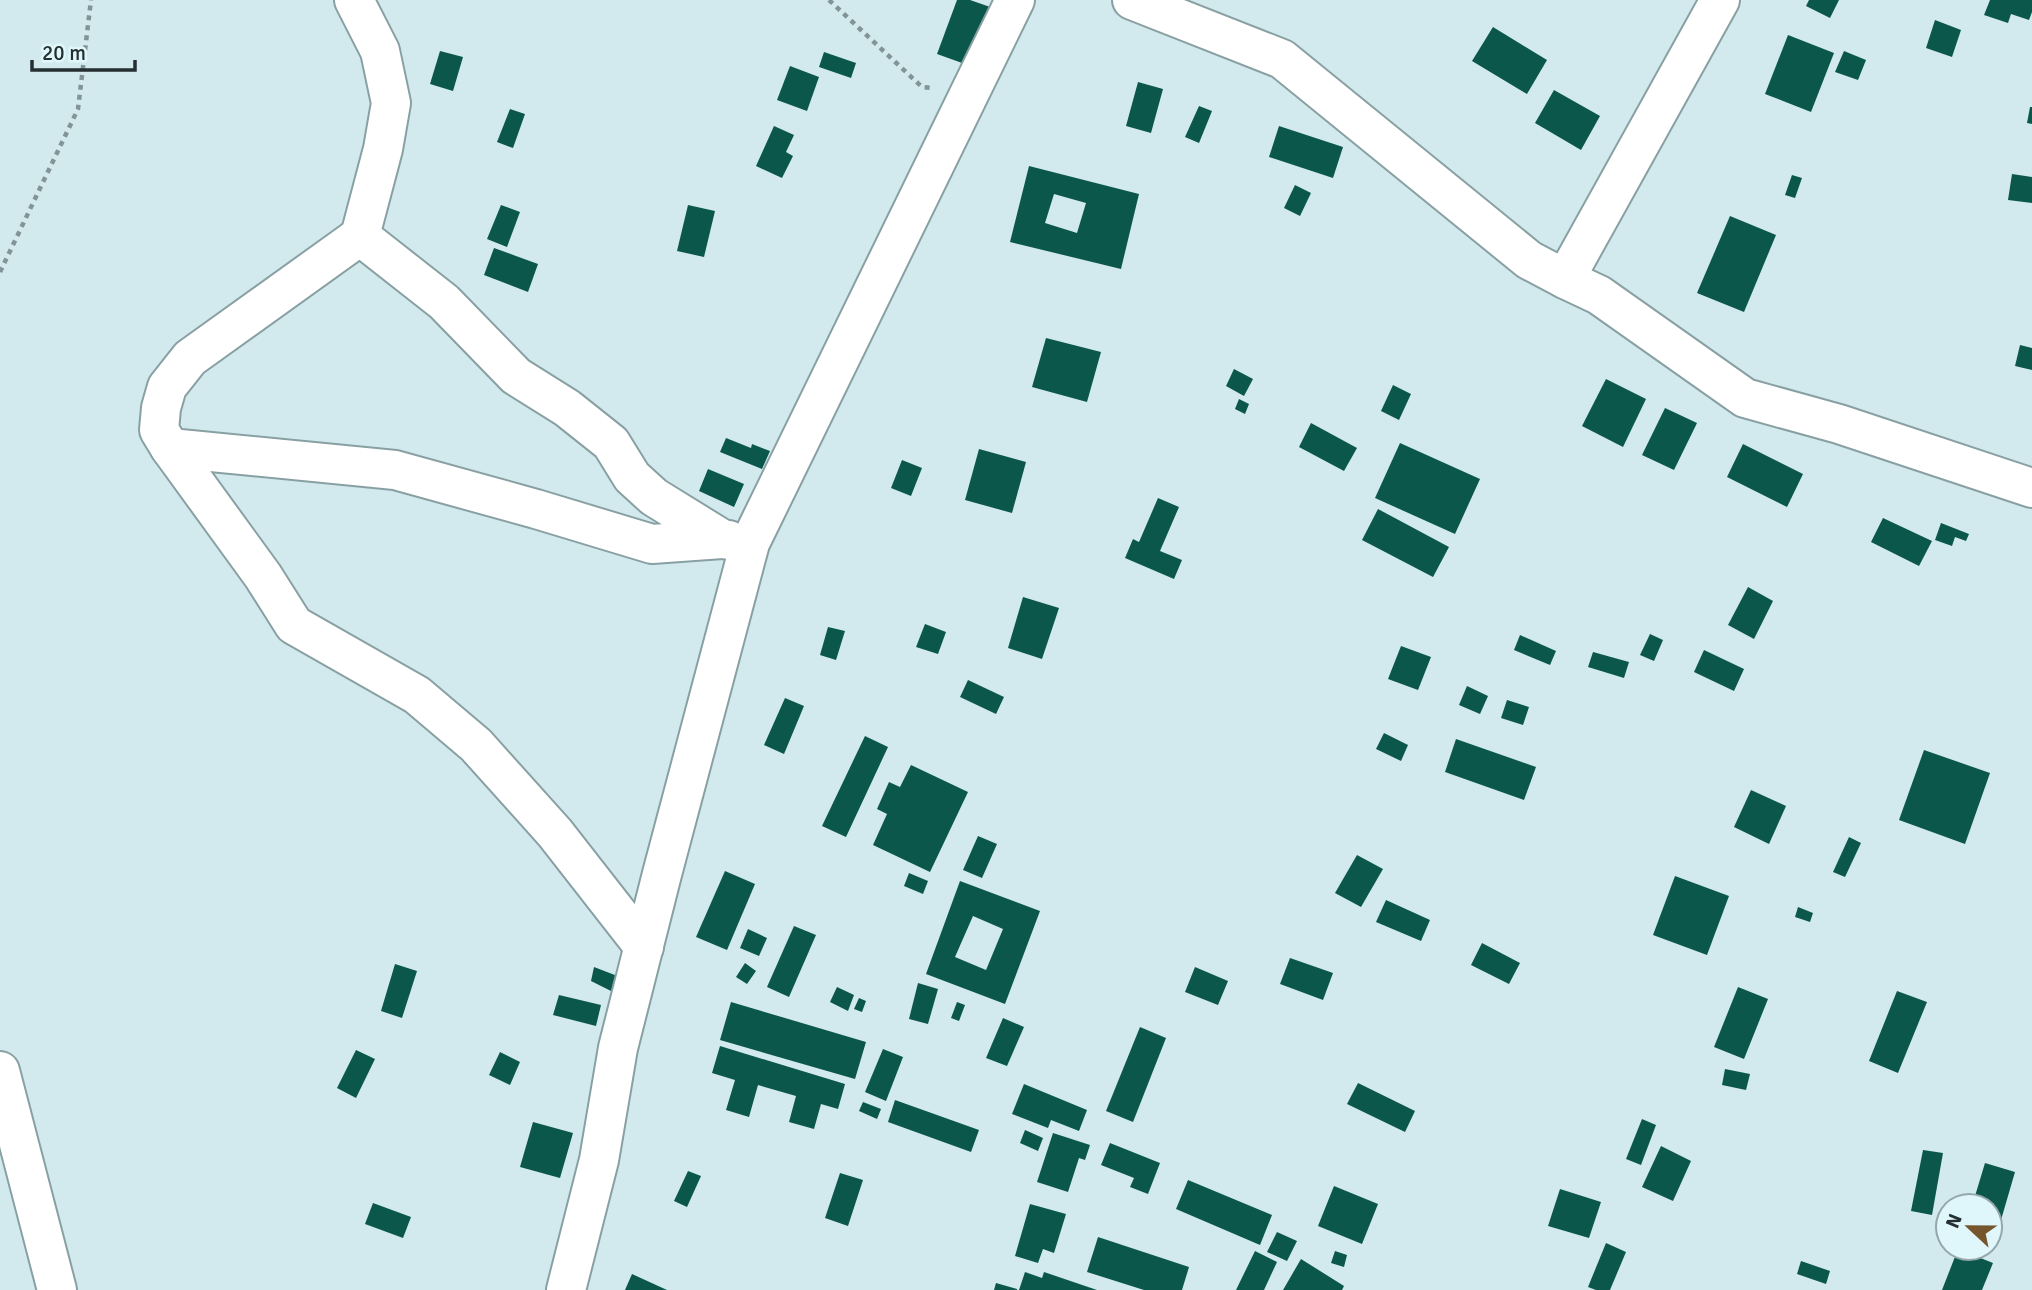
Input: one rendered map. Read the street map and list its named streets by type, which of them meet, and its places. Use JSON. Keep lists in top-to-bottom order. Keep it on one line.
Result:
{"scale_bar":"20 m","north":"left"}
